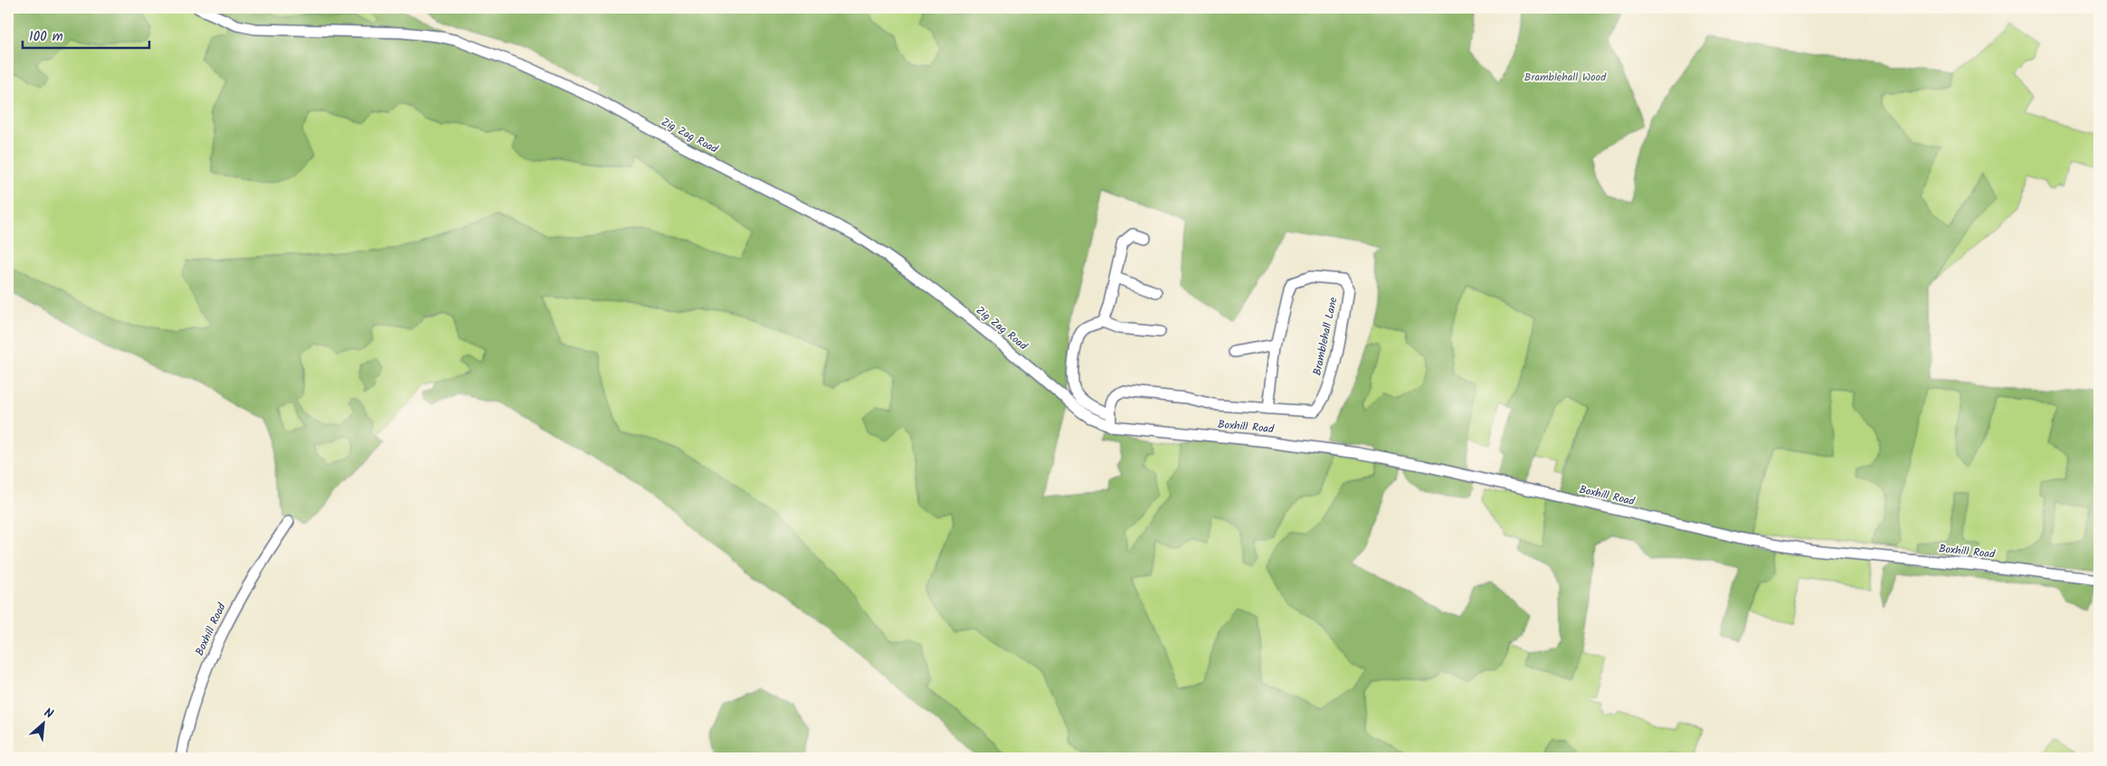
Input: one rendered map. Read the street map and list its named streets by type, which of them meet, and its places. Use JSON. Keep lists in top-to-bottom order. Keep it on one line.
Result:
{"streets":{"street":["Zig Zag Road","Bramblehall Lane","Boxhill Road"]},"crossings":[["Zig Zag Road","Boxhill Road"]],"parks":["Bramblehall Wood"],"scale_bar":"100 m","north":"top right"}
